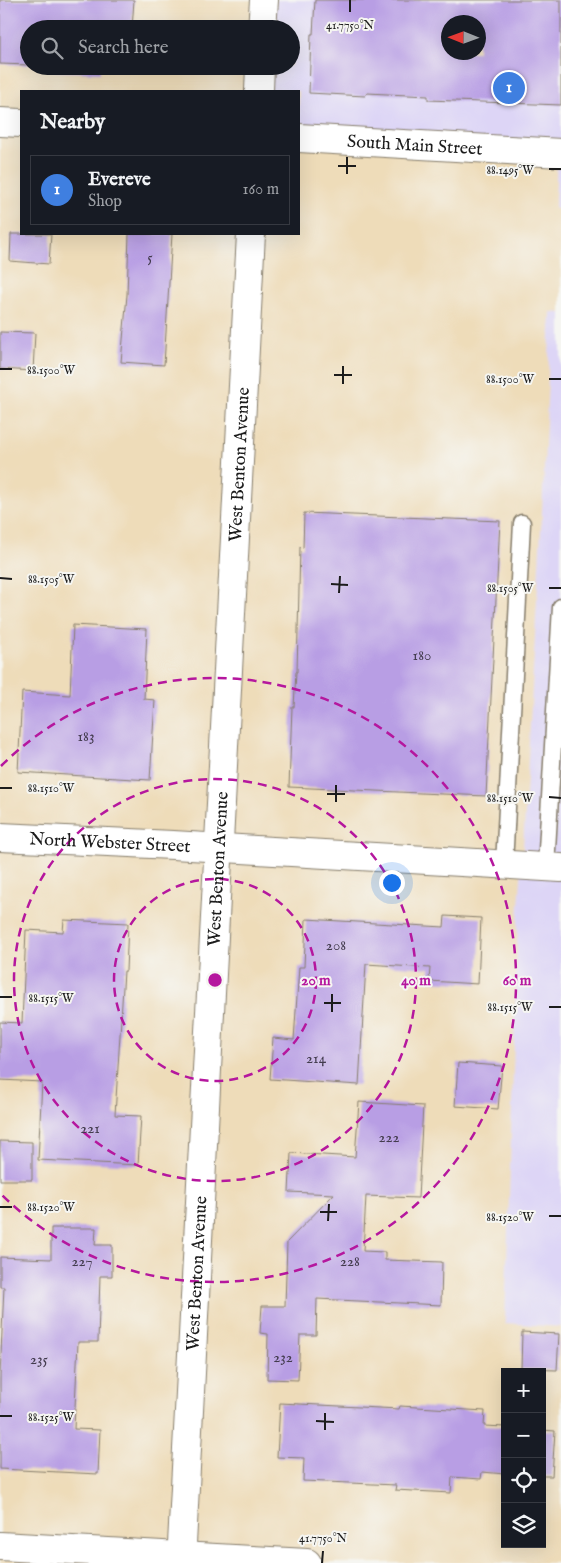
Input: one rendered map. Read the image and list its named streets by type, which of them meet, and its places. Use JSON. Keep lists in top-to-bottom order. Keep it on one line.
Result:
{"streets":{"street":["South Main Street","West Benton Avenue","North Webster Street"]},"crossings":[["West Benton Avenue","North Webster Street"]],"house_numbers":["5","180","183","208","214","221","222","227","228","232","235"],"north":"left","page":{"search":"Search here","pins":"1","heading":"Nearby","list":[{"mark":"1","name":"Evereve","note":"Shop","value":"160 m"}],"map_buttons":["+","−"]},"coordinates":["41.7750°N","88.1495°W","88.1500°W","88.1505°W","88.1510°W","88.1515°W","88.1520°W","88.1525°W"],"rings":["20 m","40 m","60 m"]}
